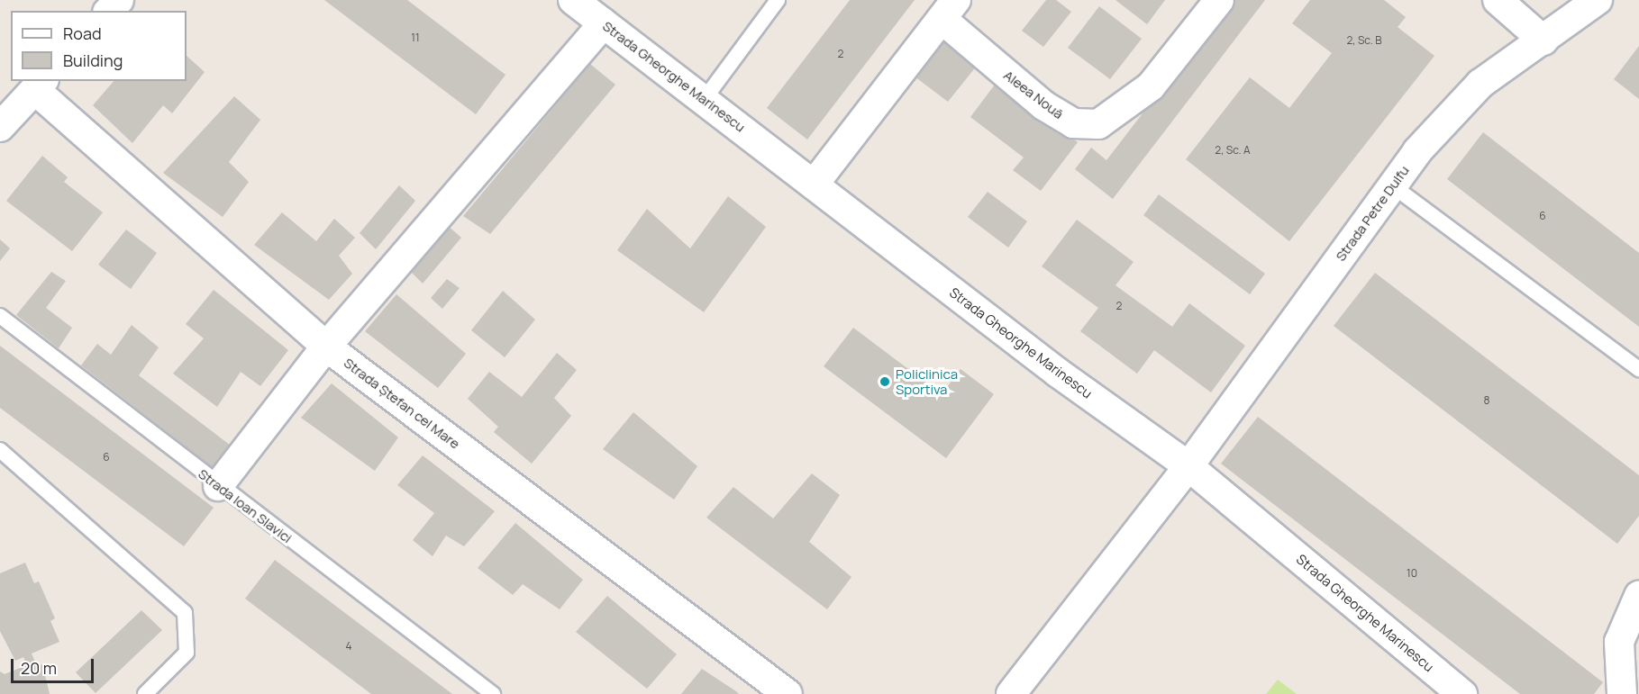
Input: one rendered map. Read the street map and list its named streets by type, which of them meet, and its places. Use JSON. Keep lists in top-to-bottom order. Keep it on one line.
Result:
{"streets":{"street":["Strada Gheorghe Marinescu","Aleea Nouă","Strada Petre Dulfu","Strada Ștefan cel Mare"],"lane":["Strada Ioan Slavici"]},"crossings":[["Strada Gheorghe Marinescu","Aleea Nouă"],["Strada Gheorghe Marinescu","Strada Petre Dulfu"]],"places":["Policlinica Sportiva"],"house_numbers":["11","2, Sc. B","2","2, Sc. A","6","2","8","6","10","4"],"legend":["Road","Building"],"scale_bar":"20 m"}
